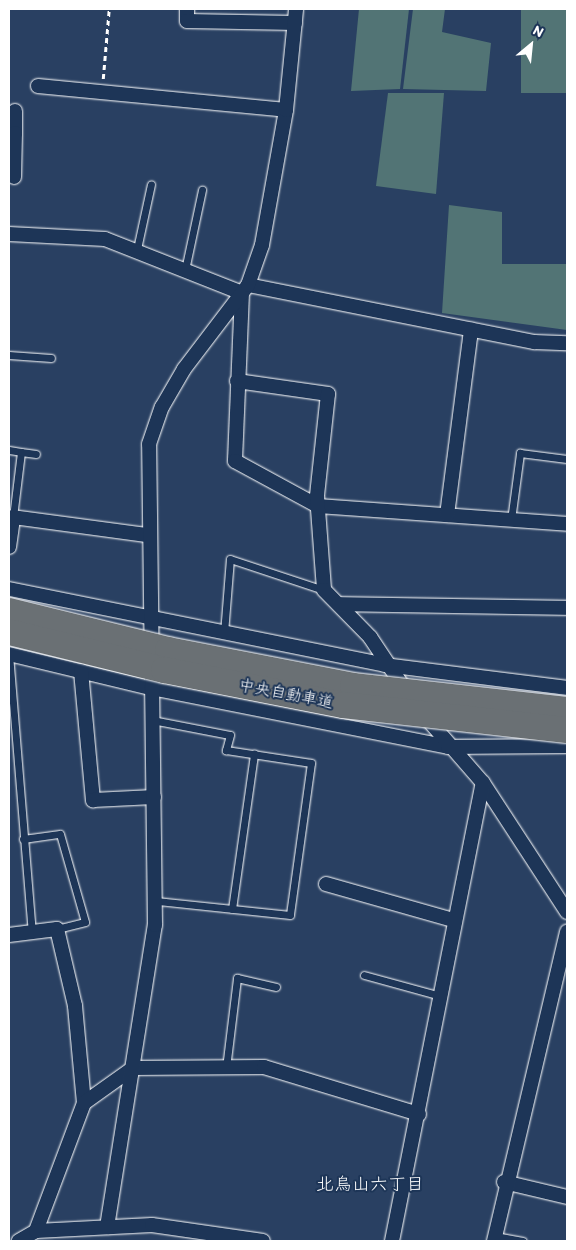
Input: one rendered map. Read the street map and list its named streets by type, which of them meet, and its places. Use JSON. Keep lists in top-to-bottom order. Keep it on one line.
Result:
{"streets":{"highway":["中央自動車道"]},"districts":["北烏山六丁目"],"north":"top right"}
